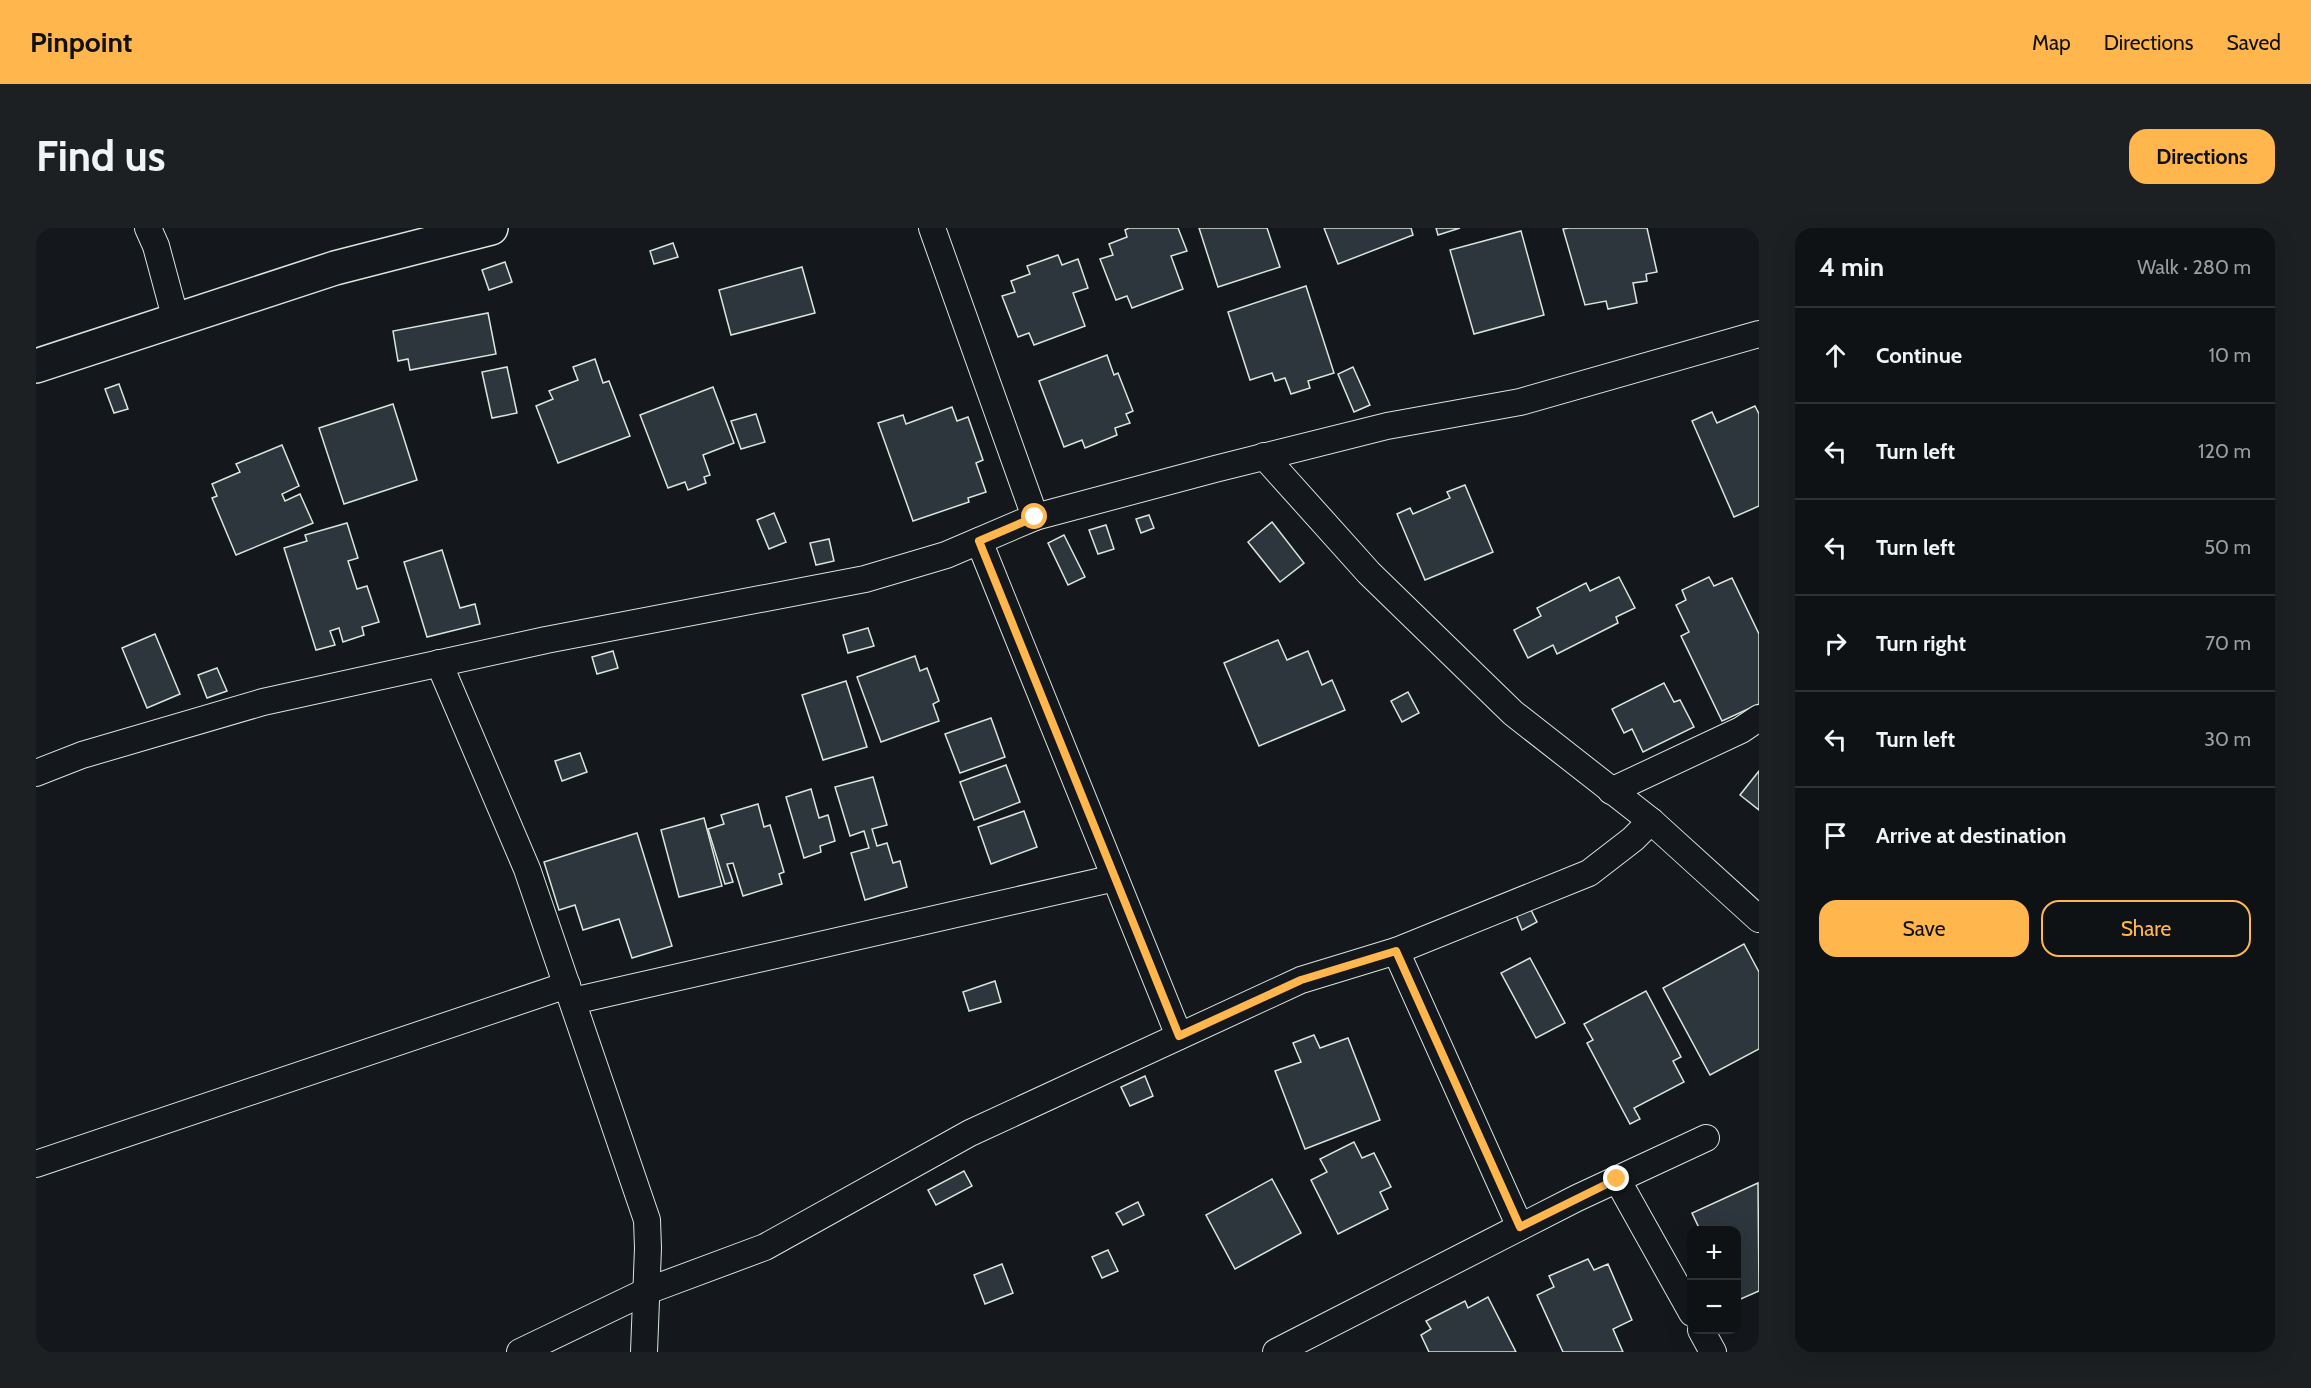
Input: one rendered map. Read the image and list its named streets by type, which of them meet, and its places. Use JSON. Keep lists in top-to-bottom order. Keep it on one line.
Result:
{"page":{"header":"Pinpoint","nav":["Map","Directions","Saved"],"buttons":["Directions",["Save","Share"]],"title":"Find us","heading":["4 min","Walk · 280 m"],"list":[["Continue","10 m"],["Turn left","120 m"],["Turn left","50 m"],["Turn right","70 m"],["Turn left","30 m"],"Arrive at destination"],"map_buttons":["+","−"]}}
